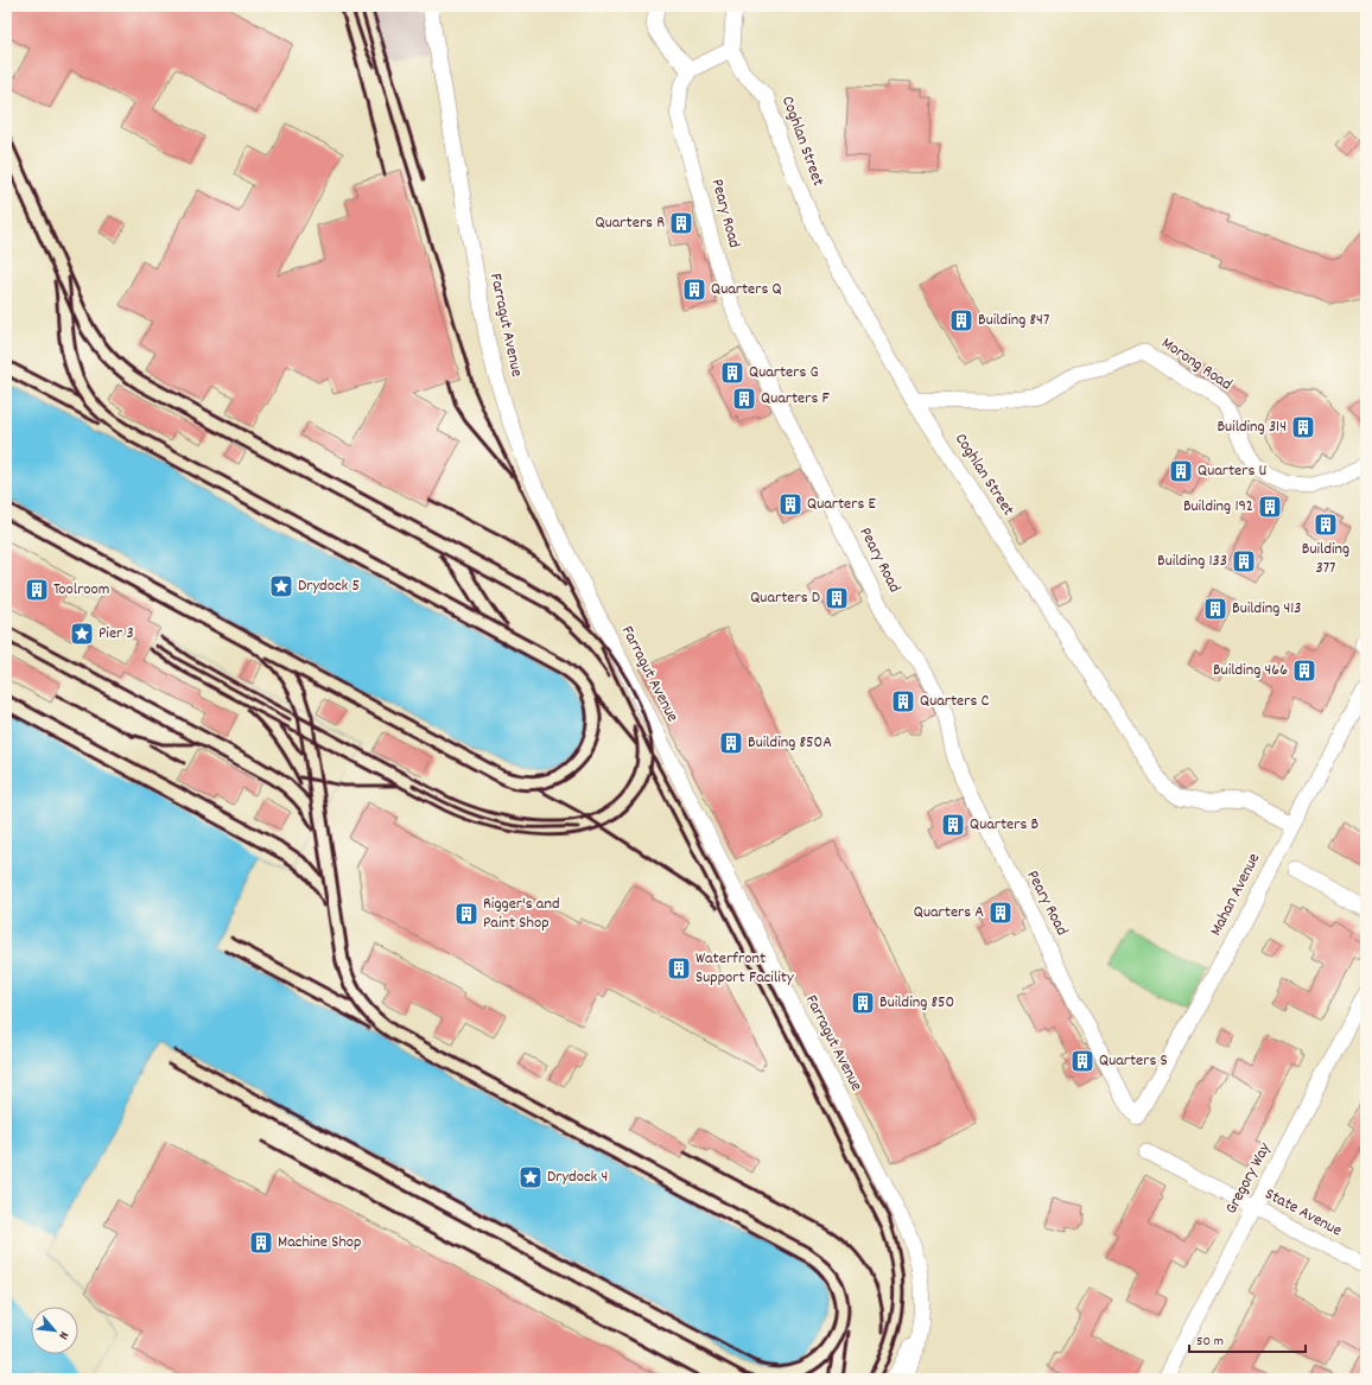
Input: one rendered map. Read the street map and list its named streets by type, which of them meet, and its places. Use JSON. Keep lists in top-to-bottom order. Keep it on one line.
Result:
{"streets":{"street":["Coghlan Street","Peary Road","Farragut Avenue","Morong Road","Mahan Avenue","Gregory Way","State Avenue"]},"crossings":[["Coghlan Street","Morong Road"],["Coghlan Street","Mahan Avenue"],["Peary Road","Mahan Avenue"],["Gregory Way","State Avenue"]],"places":{"building":["Quarters R","Quarters Q","Building 847","Quarters G","Quarters F","Building 314","Quarters U","Quarters E","Building 192","Building 377","Building 133","Toolroom","Quarters D","Building 413","Building 466","Quarters C","Building 850A","Quarters B","Quarters A","Rigger's and Paint Shop","Waterfront Support Facility","Building 850","Quarters S","Machine Shop"],"place":["Drydock 5","Pier 3","Drydock 4"]},"scale_bar":"50 m","north":"bottom right"}
